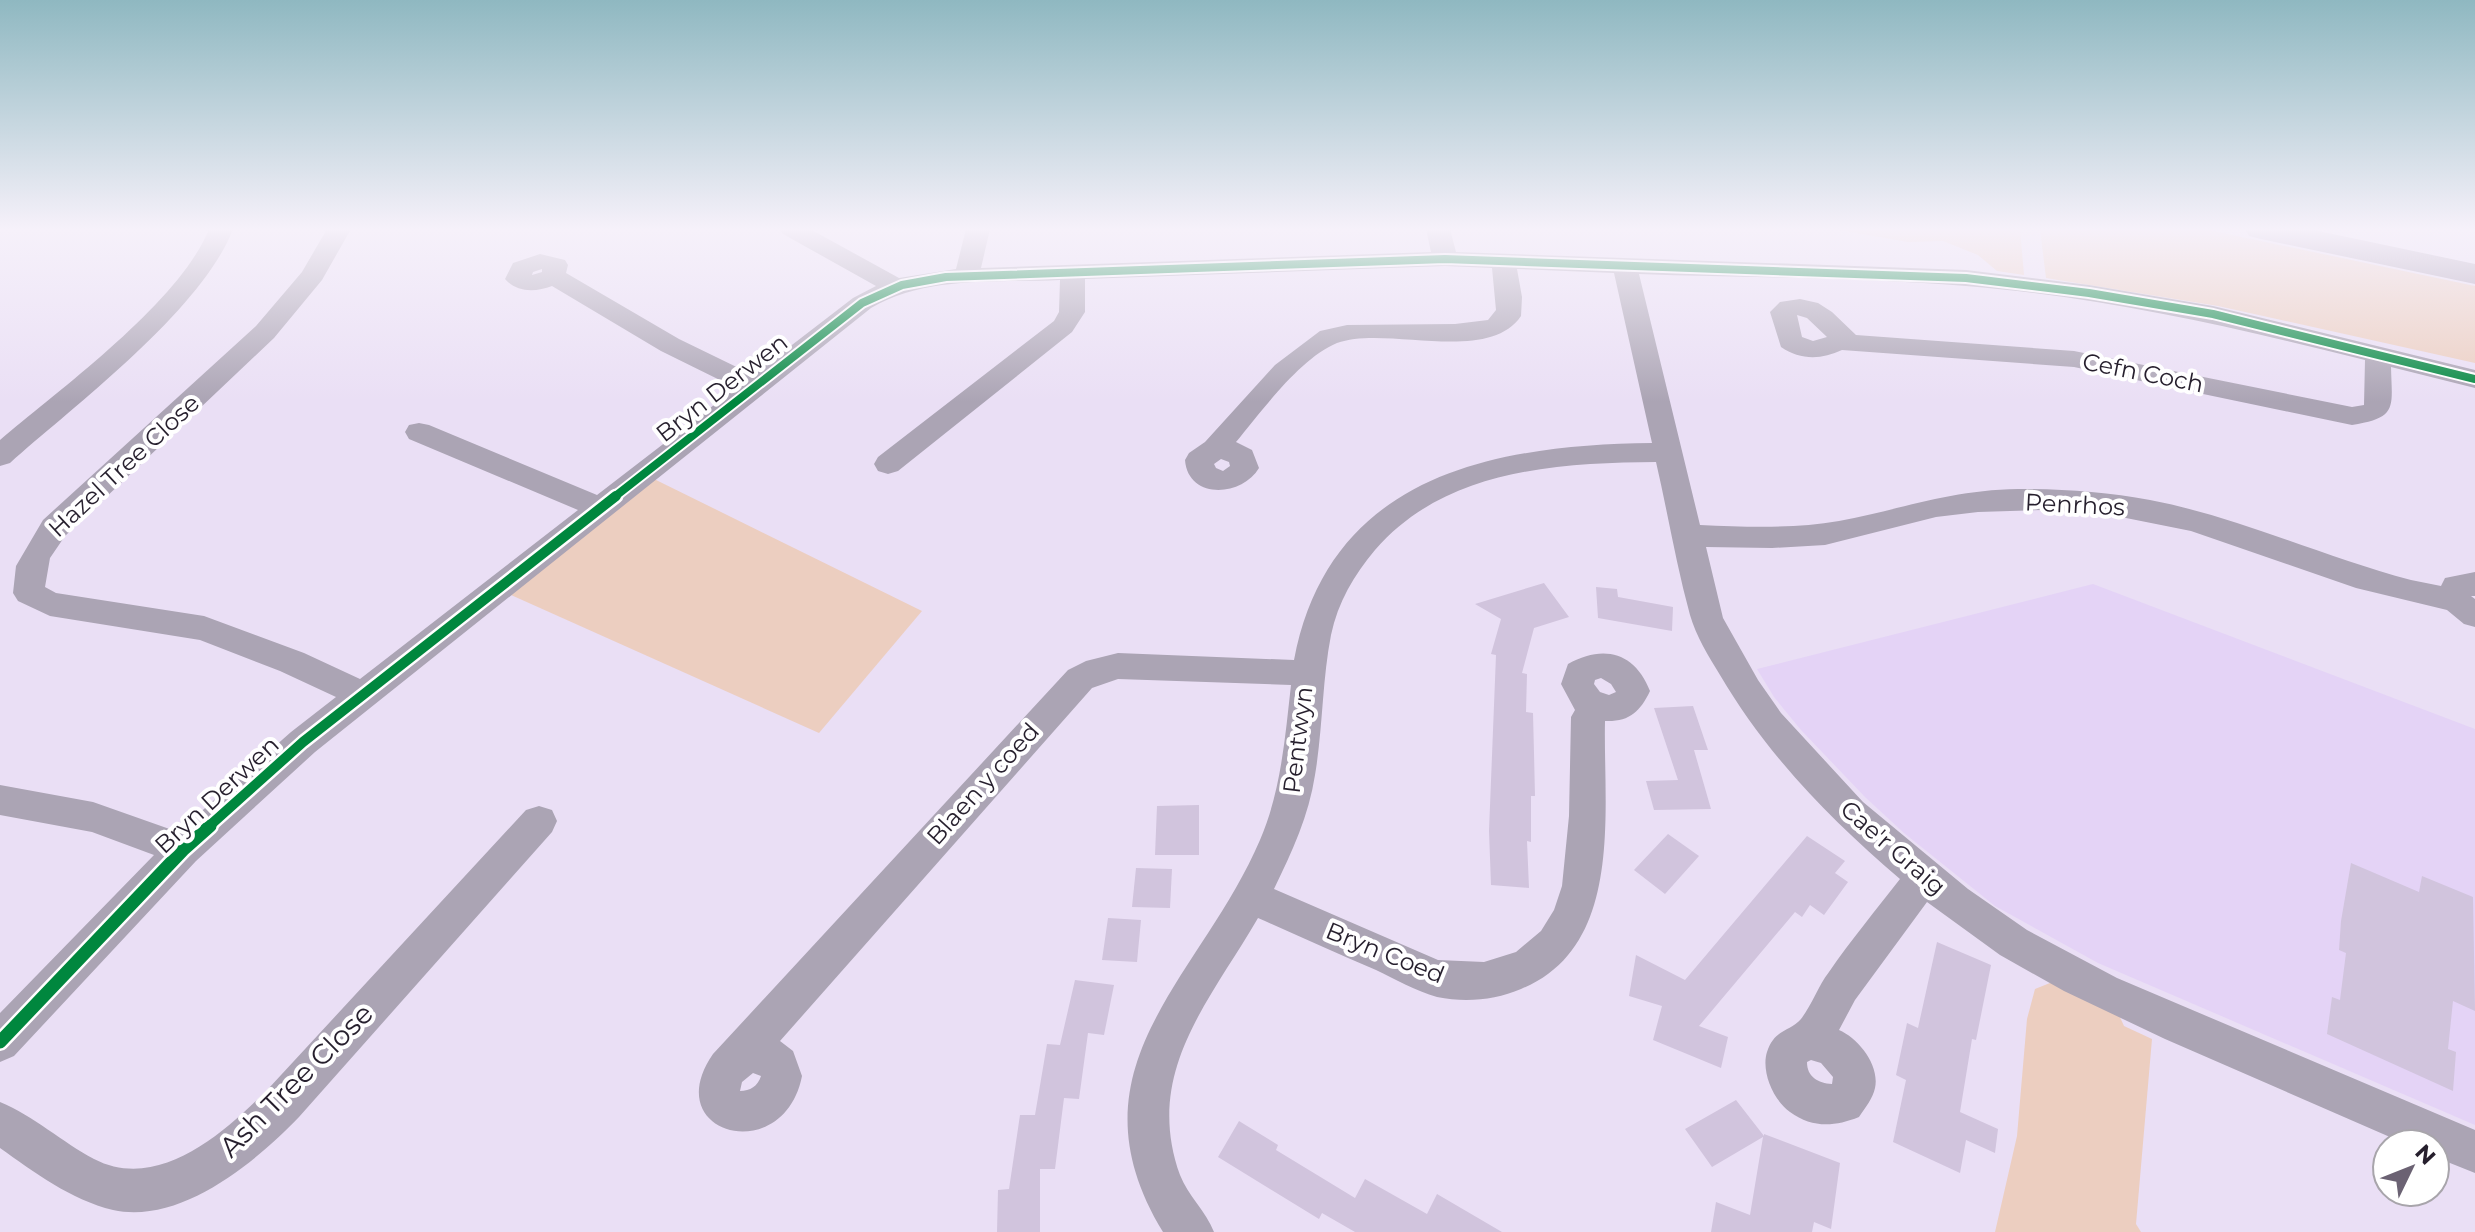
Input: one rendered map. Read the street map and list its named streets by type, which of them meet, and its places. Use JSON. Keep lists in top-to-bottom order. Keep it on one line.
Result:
{"streets":{"street":["Cefn Coch","Bryn Derwen","Hazel Tree Close","Penrhos","Pentwyn","Blaen y coed","Cae'r Graig","Bryn Coed","Ash Tree Close"]},"crossings":[["Cefn Coch","Bryn Derwen"],["Bryn Derwen","Hazel Tree Close"],["Penrhos","Cae'r Graig"],["Pentwyn","Blaen y coed"],["Pentwyn","Cae'r Graig"],["Pentwyn","Bryn Coed"]],"north":"top right"}
